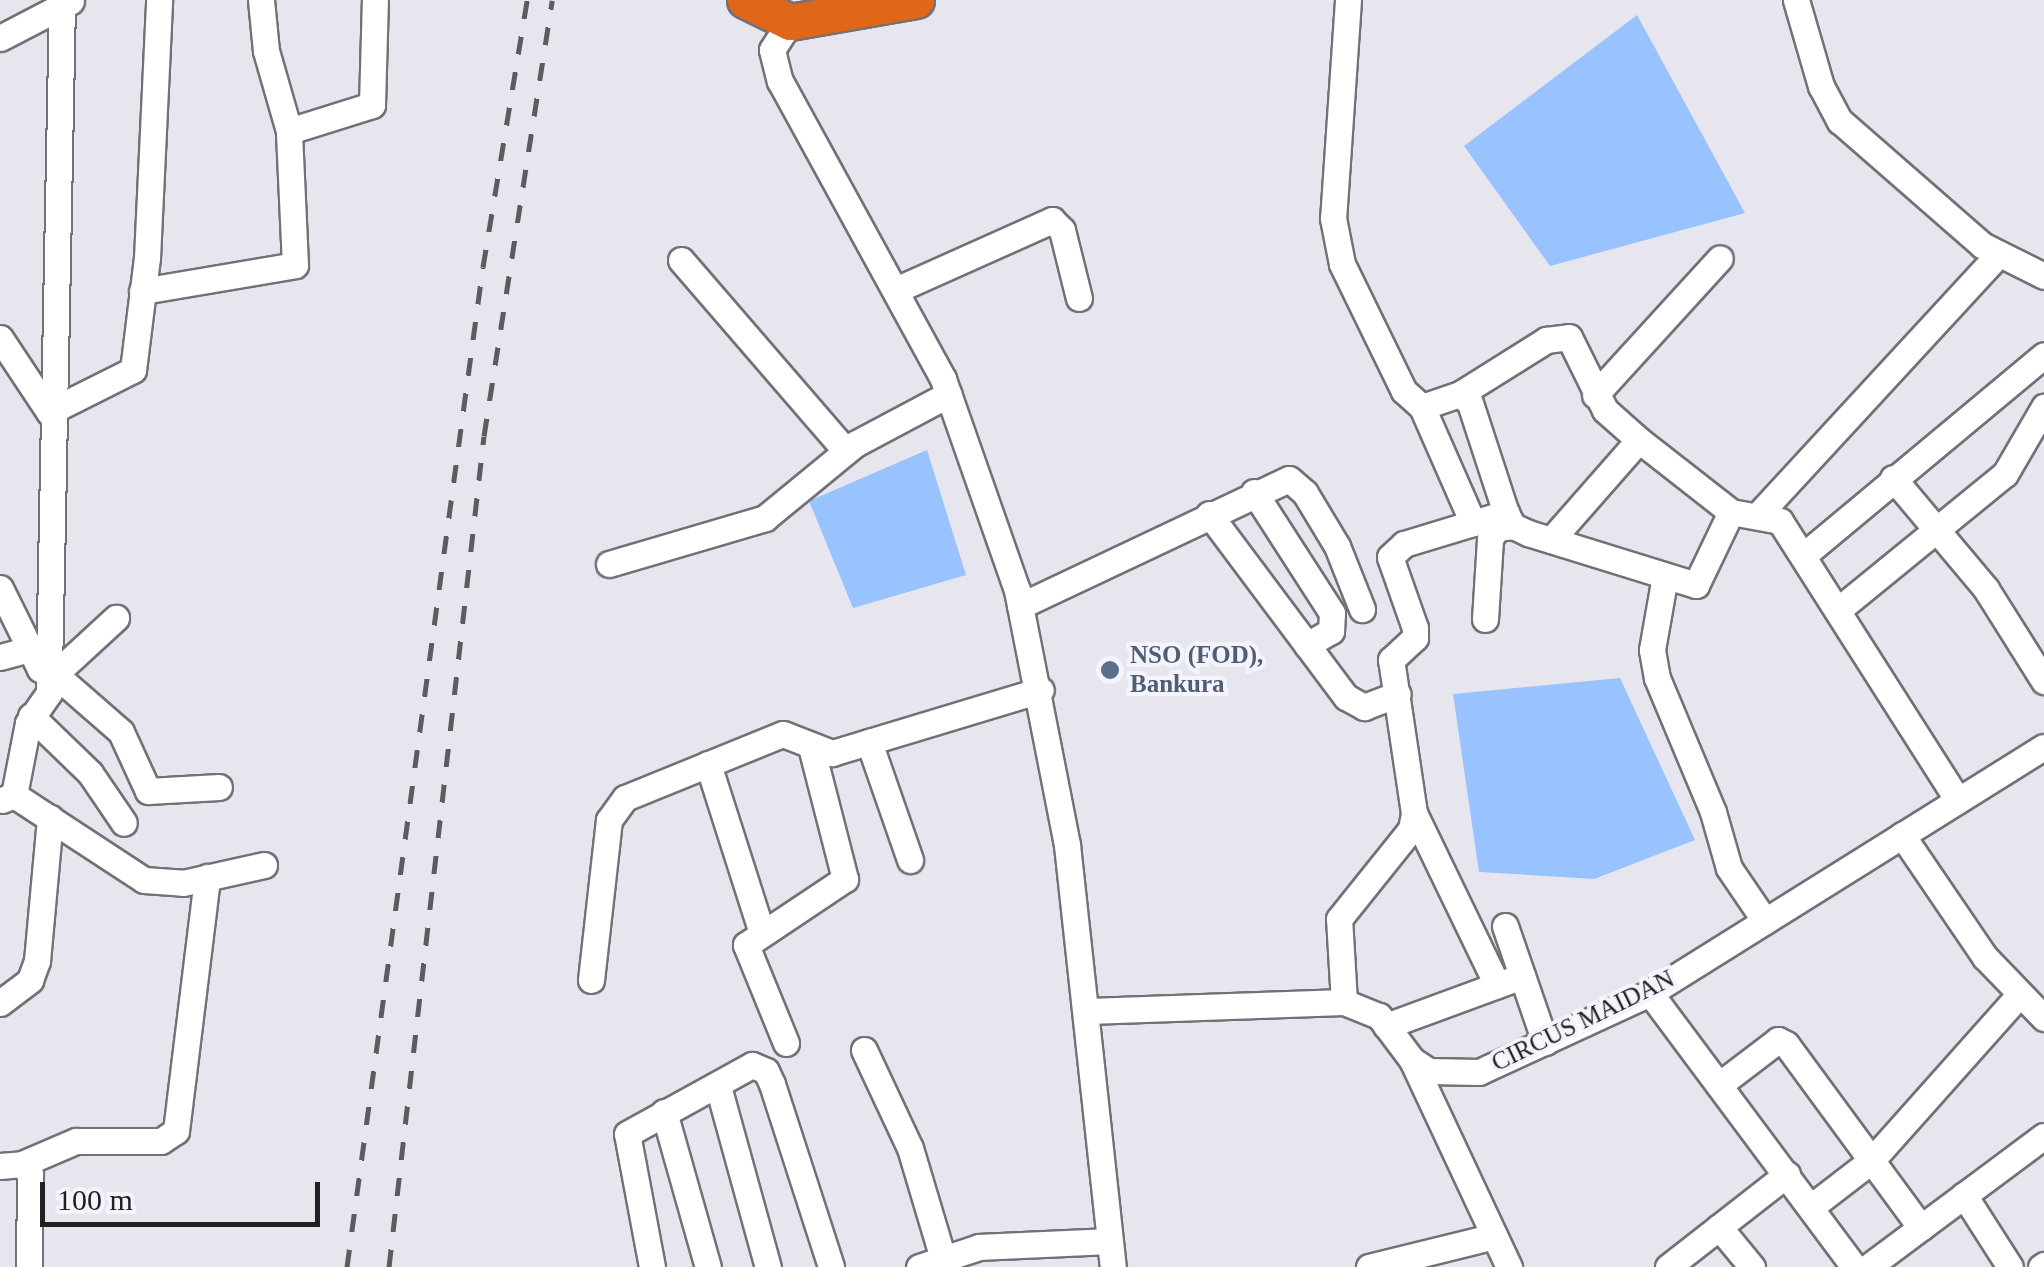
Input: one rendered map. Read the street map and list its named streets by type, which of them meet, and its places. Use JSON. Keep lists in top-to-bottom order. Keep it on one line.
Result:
{"streets":{"street":["CIRCUS MAIDAN"]},"places":["NSO (FOD), Bankura"],"scale_bar":"100 m"}
